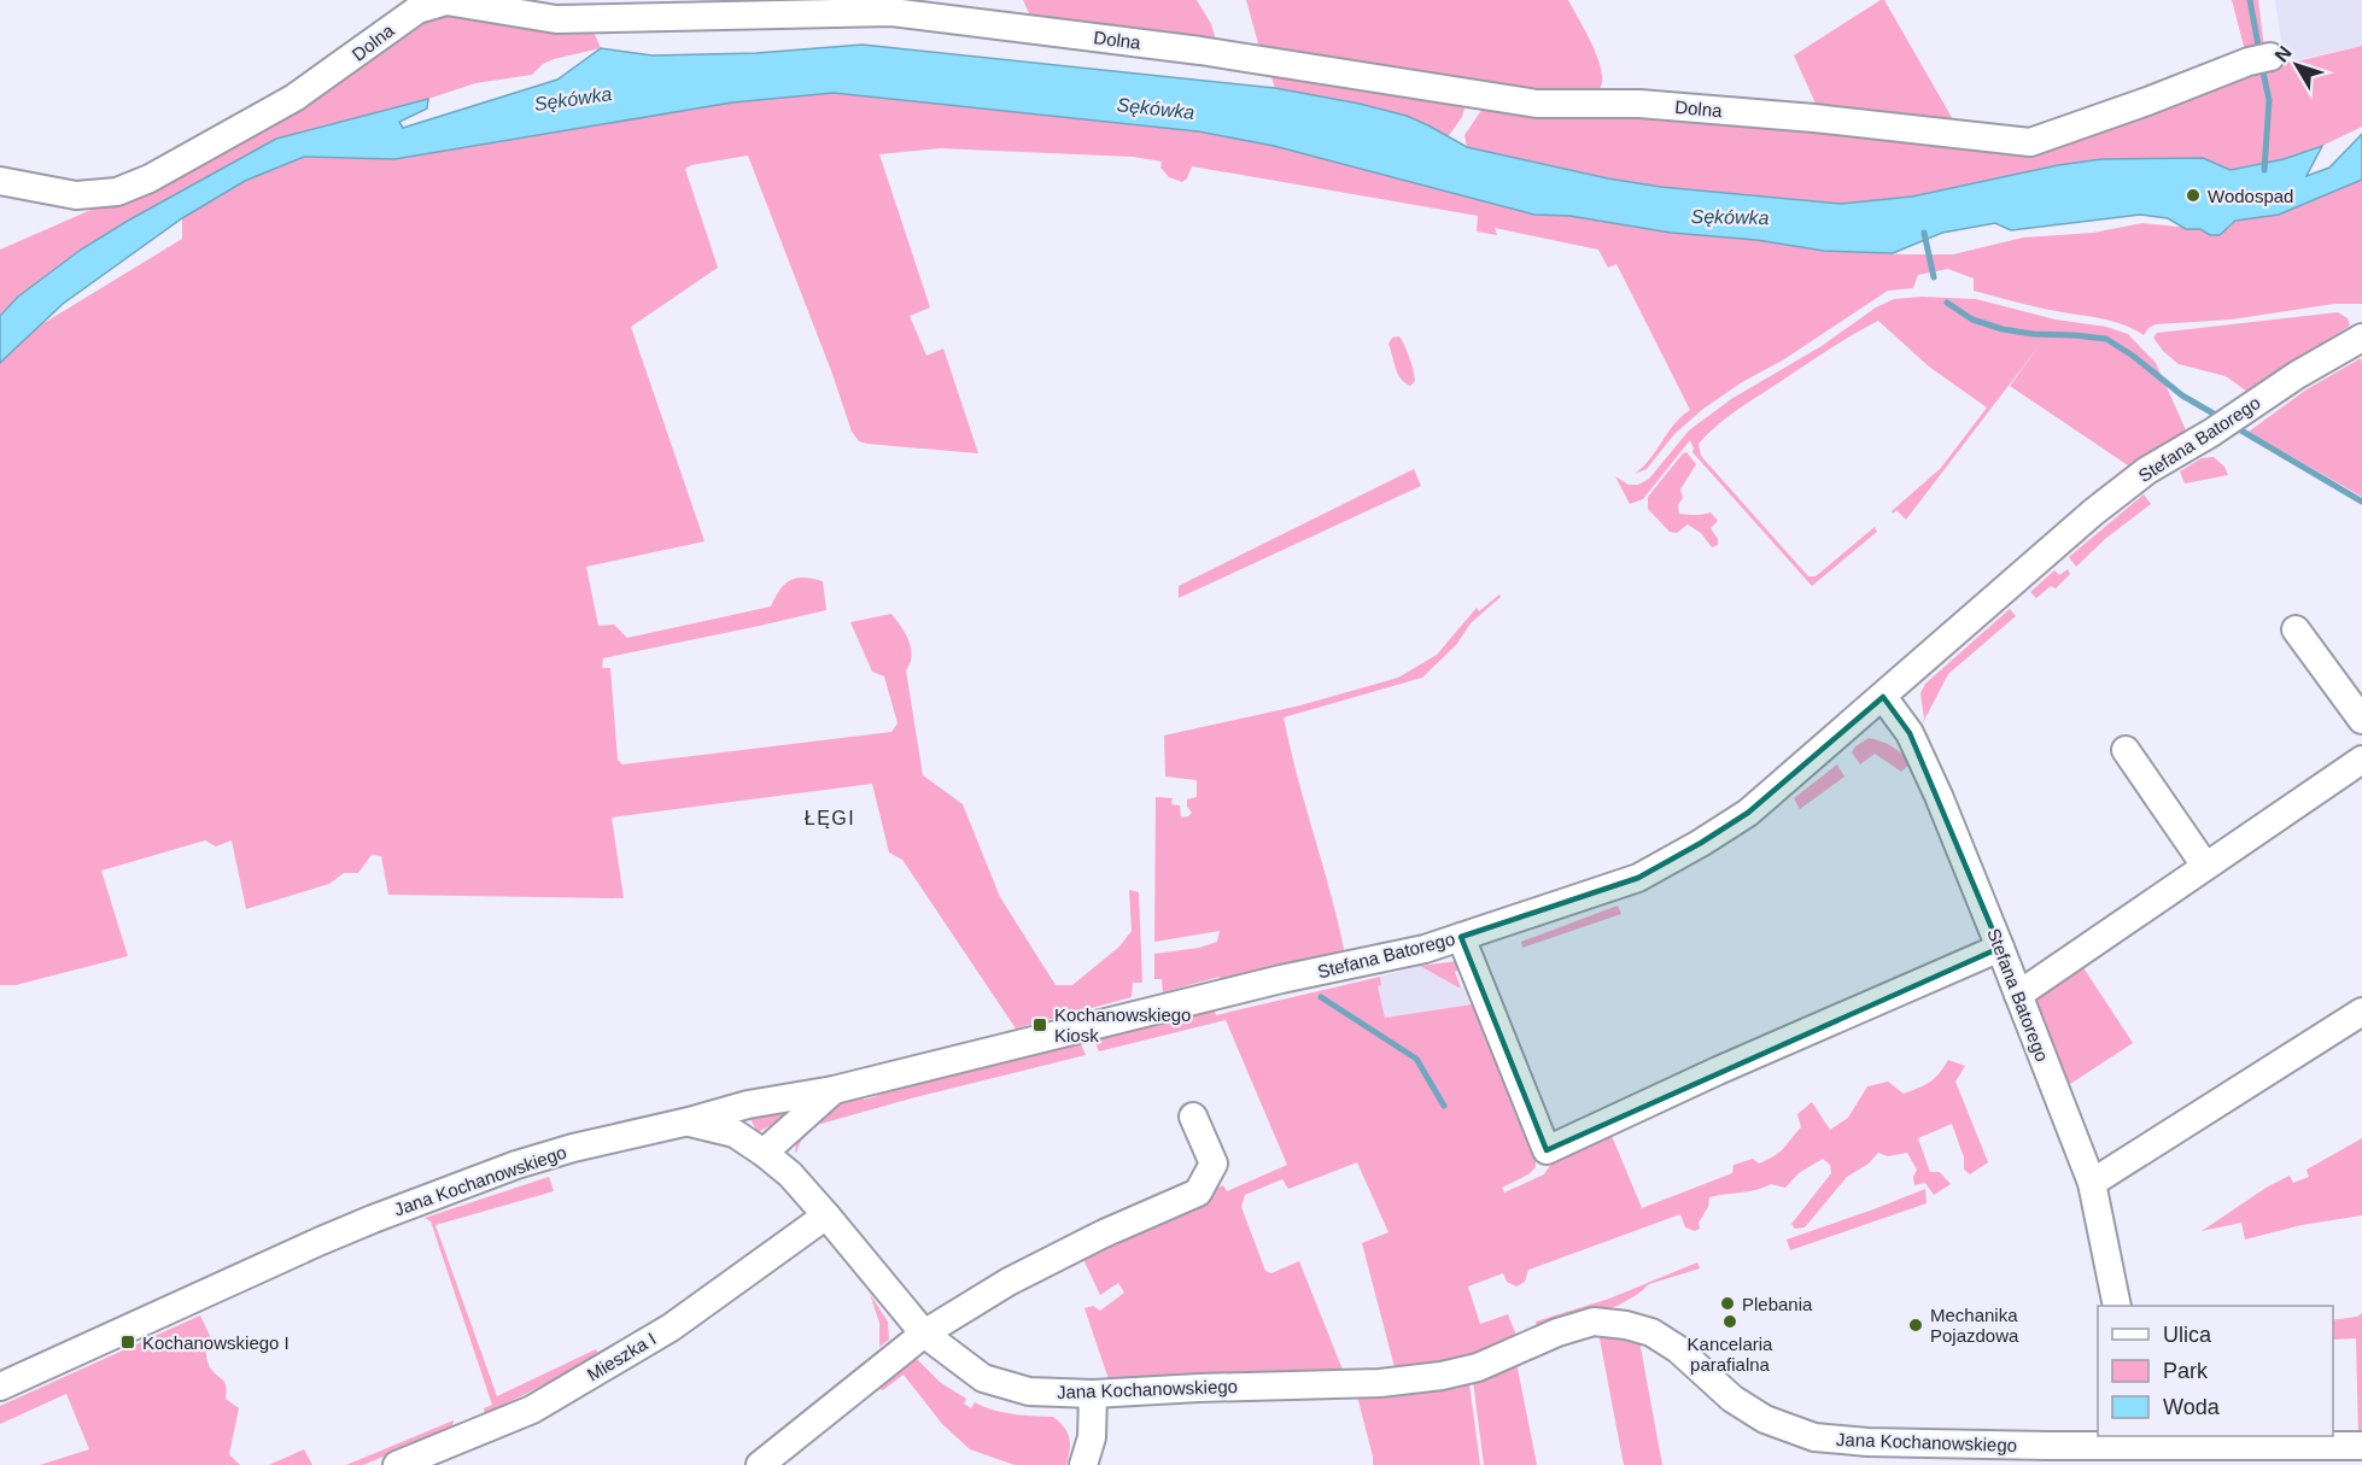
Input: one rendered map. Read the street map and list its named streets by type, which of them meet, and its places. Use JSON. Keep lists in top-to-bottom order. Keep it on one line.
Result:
{"streets":{"street":["Dolna","Stefana Batorego","Jana Kochanowskiego","Mieszka I"]},"crossings":[["Stefana Batorego","Jana Kochanowskiego"],["Jana Kochanowskiego","Mieszka I"]],"districts":["ŁĘGI"],"water":["Sękówka"],"places":{"other":["Wodospad","Plebania","Kancelaria parafialna","Mechanika Pojazdowa"],"transit":["Kochanowskiego Kiosk","Kochanowskiego I"]},"legend":["Ulica","Park","Woda"],"north":"top left"}
